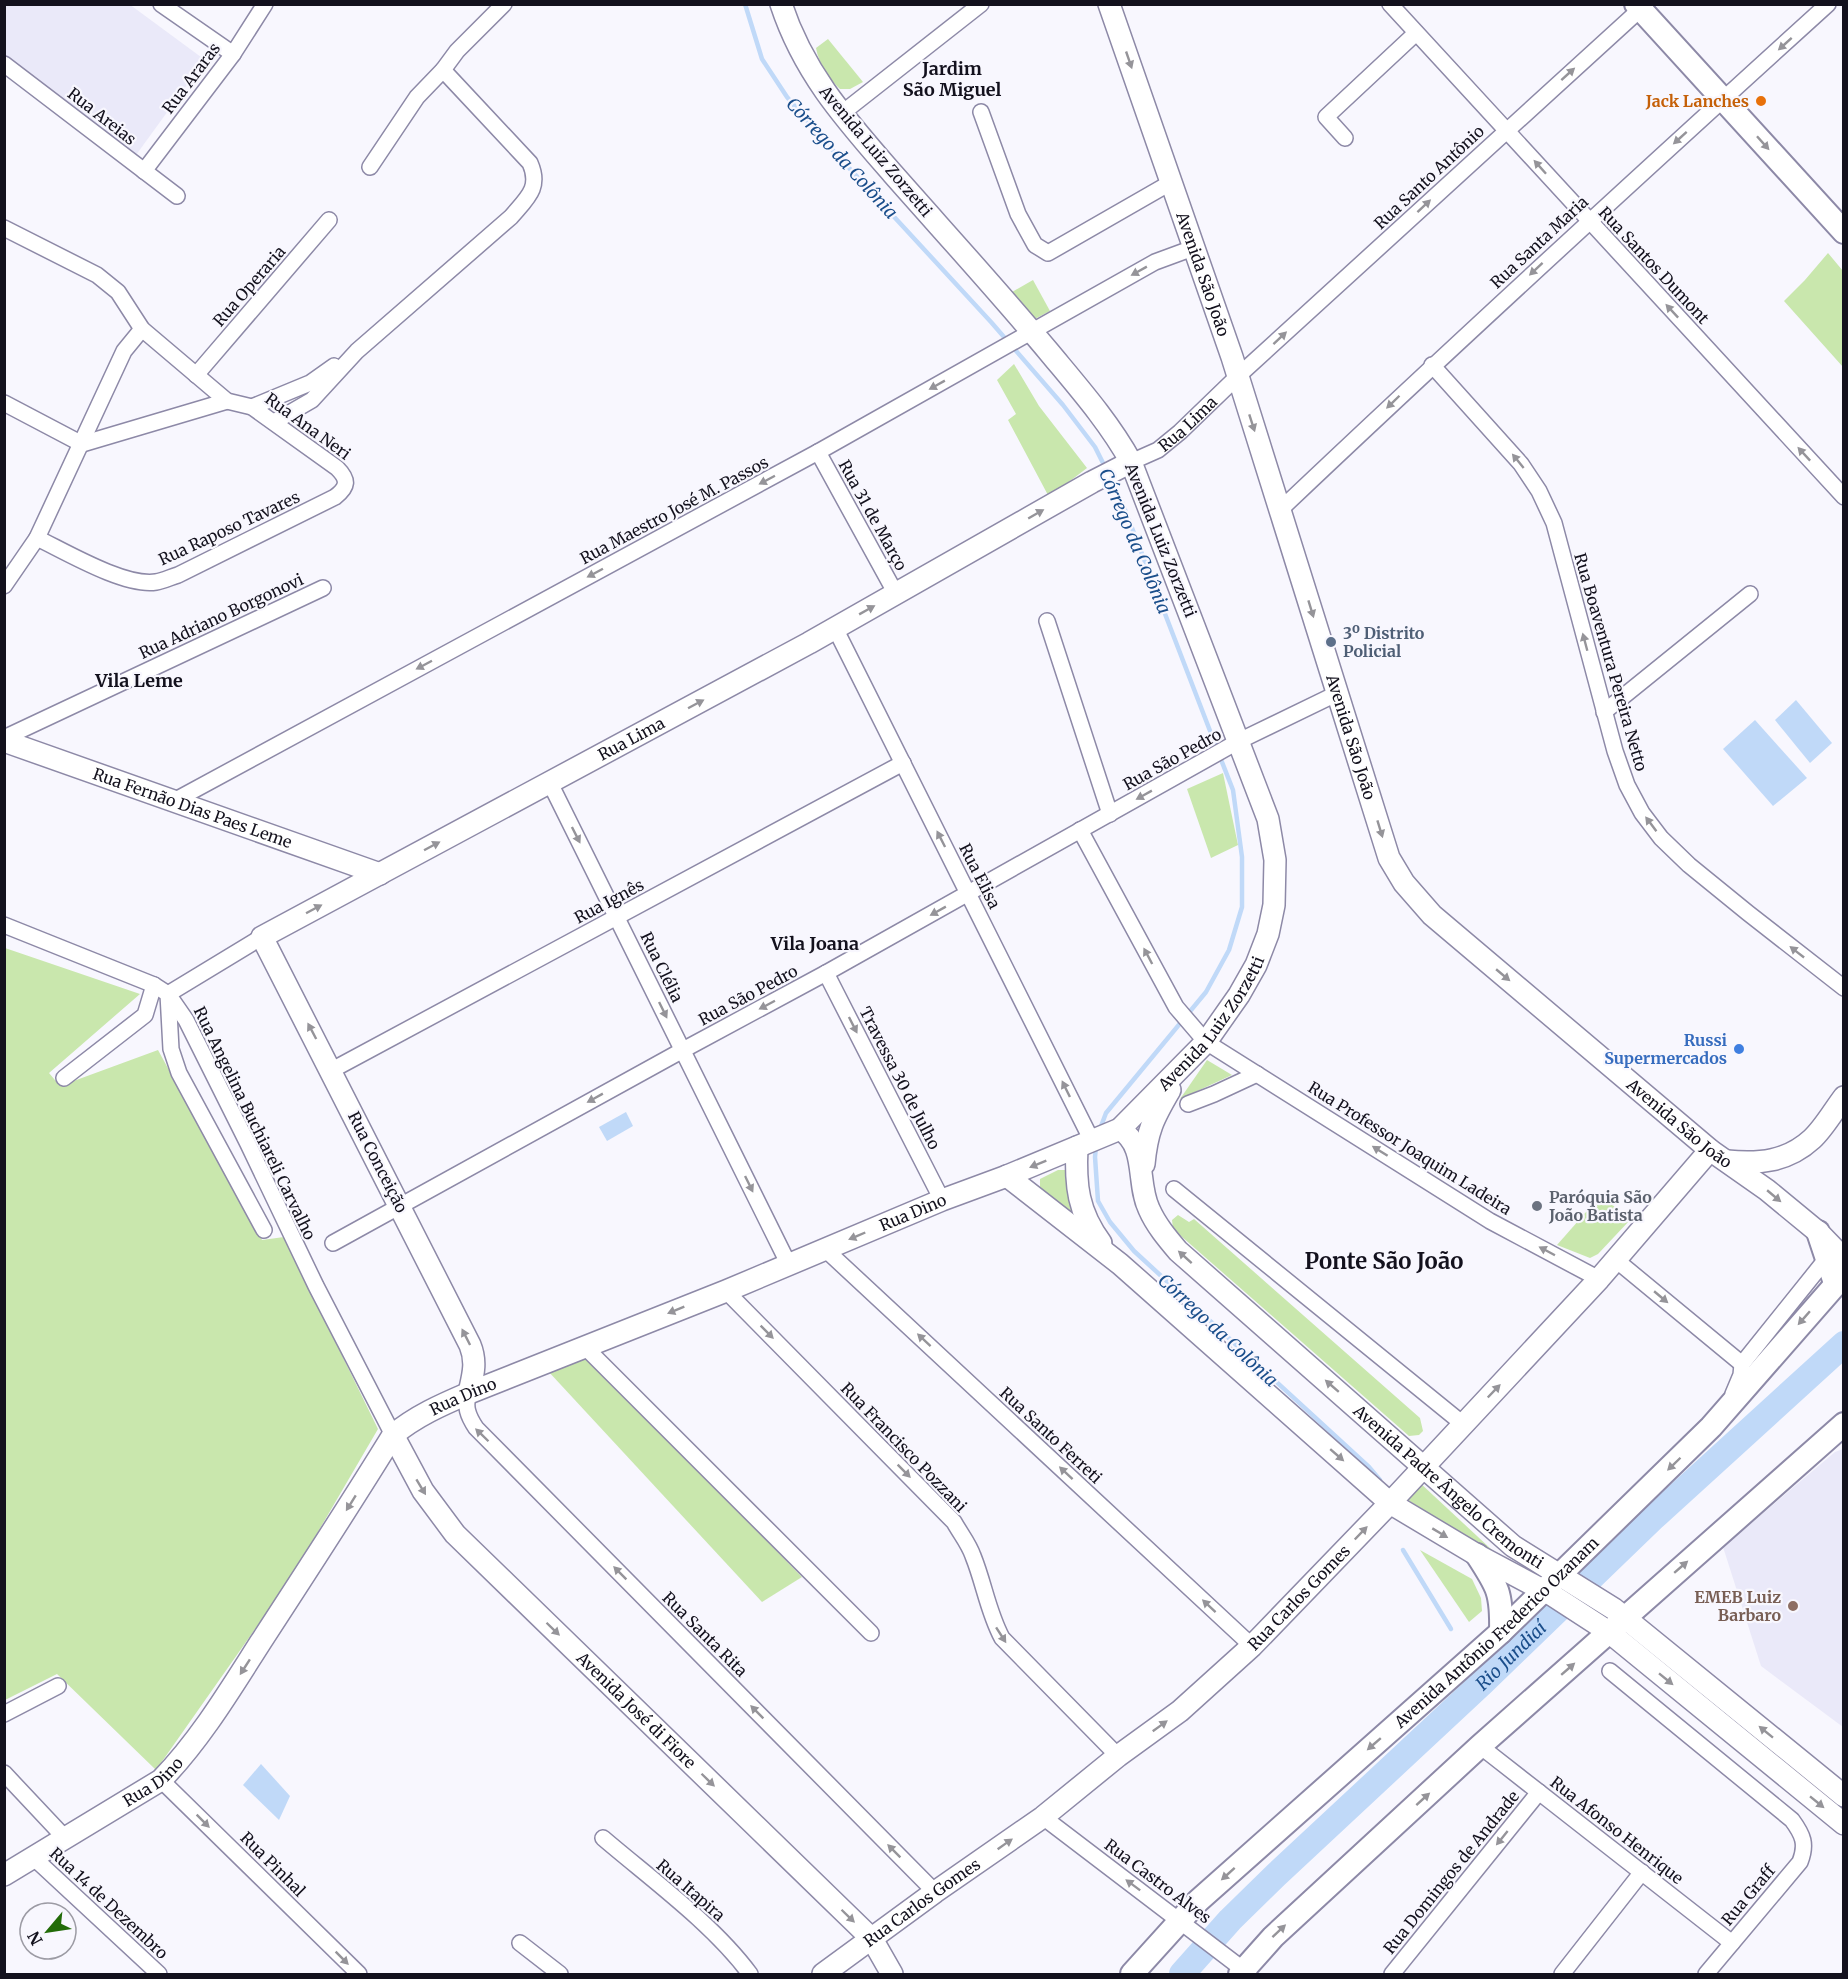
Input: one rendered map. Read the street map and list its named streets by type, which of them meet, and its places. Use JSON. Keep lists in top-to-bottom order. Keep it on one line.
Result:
{"streets":{"main road":["Avenida Luiz Zorzetti","Avenida São João","Rua Lima","Rua Fernão Dias Paes Leme","Rua Conceição","Rua Dino","Avenida Padre Ângelo Cremonti","Rua Carlos Gomes","Avenida Antônio Frederico Ozanam","Avenida José di Fiore"],"street":["Rua Araras","Rua Areias","Rua Santo Antônio","Rua Santa Maria","Rua Santos Dumont","Rua Operaria","Rua Ana Neri","Rua Maestro José M. Passos","Rua 31 de Março","Rua Raposo Tavares","Rua Adriano Borgonovi","Rua Boaventura Pereira Netto","Rua São Pedro","Rua Elisa","Rua Ignês","Rua Clélia","Travessa 30 de Julho","Rua Angelina Buchiareli Carvalho","Rua Professor Joaquim Ladeira","Rua Santo Ferreti","Rua Francisco Pozzani","Rua Santa Rita","Rua Afonso Henrique","Rua Pinhal","Rua Domingos de Andrade","Rua Castro Alves","Rua Itapira","Rua Graff","Rua 14 de Dezembro"]},"crossings":[["Rua Araras","Rua Areias"],["Avenida Luiz Zorzetti","Rua Lima"],["Avenida Luiz Zorzetti","Rua Maestro José M. Passos"],["Avenida Luiz Zorzetti","Rua São Pedro"],["Avenida Luiz Zorzetti","Rua Elisa"],["Avenida Luiz Zorzetti","Rua Professor Joaquim Ladeira"],["Avenida Luiz Zorzetti","Rua Dino"],["Avenida Luiz Zorzetti","Avenida Padre Ângelo Cremonti"],["Rua Santo Antônio","Rua Santos Dumont"],["Rua Santo Antônio","Avenida São João"],["Rua Santo Antônio","Rua Lima"],["Rua Santa Maria","Rua Santos Dumont"],["Rua Santa Maria","Avenida São João"],["Rua Santa Maria","Rua Boaventura Pereira Netto"],["Avenida São João","Rua Lima"],["Avenida São João","Rua Maestro José M. Passos"],["Avenida São João","Rua São Pedro"],["Avenida São João","Rua Carlos Gomes"],["Rua Operaria","Rua Ana Neri"],["Rua Lima","Rua 31 de Março"],["Rua Lima","Rua Fernão Dias Paes Leme"],["Rua Lima","Rua Elisa"],["Rua Lima","Rua Clélia"],["Rua Lima","Rua Angelina Buchiareli Carvalho"],["Rua Lima","Rua Conceição"],["Rua Ana Neri","Rua Raposo Tavares"],["Rua Maestro José M. Passos","Rua 31 de Março"],["Rua Maestro José M. Passos","Rua Fernão Dias Paes Leme"],["Rua Adriano Borgonovi","Rua Fernão Dias Paes Leme"],["Rua São Pedro","Rua Elisa"],["Rua São Pedro","Rua Clélia"],["Rua São Pedro","Travessa 30 de Julho"],["Rua São Pedro","Rua Professor Joaquim Ladeira"],["Rua São Pedro","Rua Conceição"],["Rua Elisa","Rua Ignês"],["Rua Elisa","Rua Dino"],["Rua Elisa","Avenida Padre Ângelo Cremonti"],["Rua Ignês","Rua Clélia"],["Rua Ignês","Rua Conceição"],["Rua Clélia","Rua Dino"],["Travessa 30 de Julho","Rua Dino"],["Rua Angelina Buchiareli Carvalho","Rua Dino"],["Rua Angelina Buchiareli Carvalho","Avenida José di Fiore"],["Rua Professor Joaquim Ladeira","Rua Carlos Gomes"],["Rua Conceição","Rua Dino"],["Rua Conceição","Rua Santa Rita"],["Rua Dino","Rua Santo Ferreti"],["Rua Dino","Rua Francisco Pozzani"],["Rua Dino","Avenida Padre Ângelo Cremonti"],["Rua Dino","Rua Santa Rita"],["Rua Dino","Avenida José di Fiore"],["Rua Dino","Rua Pinhal"],["Rua Dino","Rua 14 de Dezembro"],["Rua Santo Ferreti","Rua Carlos Gomes"],["Rua Francisco Pozzani","Rua Carlos Gomes"],["Avenida Padre Ângelo Cremonti","Rua Carlos Gomes"],["Avenida Padre Ângelo Cremonti","Avenida Antônio Frederico Ozanam"],["Rua Carlos Gomes","Rua Santa Rita"],["Rua Carlos Gomes","Avenida José di Fiore"],["Rua Carlos Gomes","Rua Castro Alves"],["Avenida Antônio Frederico Ozanam","Rua Castro Alves"],["Rua Afonso Henrique","Rua Domingos de Andrade"],["Rua Afonso Henrique","Rua Graff"]],"one_way":["Rua Santo Antônio","Rua Santa Maria","Rua Santos Dumont","Avenida São João","Rua Lima","Rua Maestro José M. Passos","Rua Boaventura Pereira Netto","Rua São Pedro","Rua Elisa","Rua Clélia","Travessa 30 de Julho","Rua Professor Joaquim Ladeira","Rua Conceição","Rua Dino","Rua Santo Ferreti","Rua Francisco Pozzani","Rua Carlos Gomes","Rua Santa Rita","Avenida José di Fiore","Rua Pinhal","Rua Castro Alves"],"districts":["Jardim São Miguel","Vila Leme","Vila Joana","Ponte São João"],"water":["Córrego da Colônia","Rio Jundiaí"],"places":["Jack Lanches","3º Distrito Policial","Russi Supermercados","Paróquia São João Batista","EMEB Luiz Barbaro"],"north":"bottom left"}
